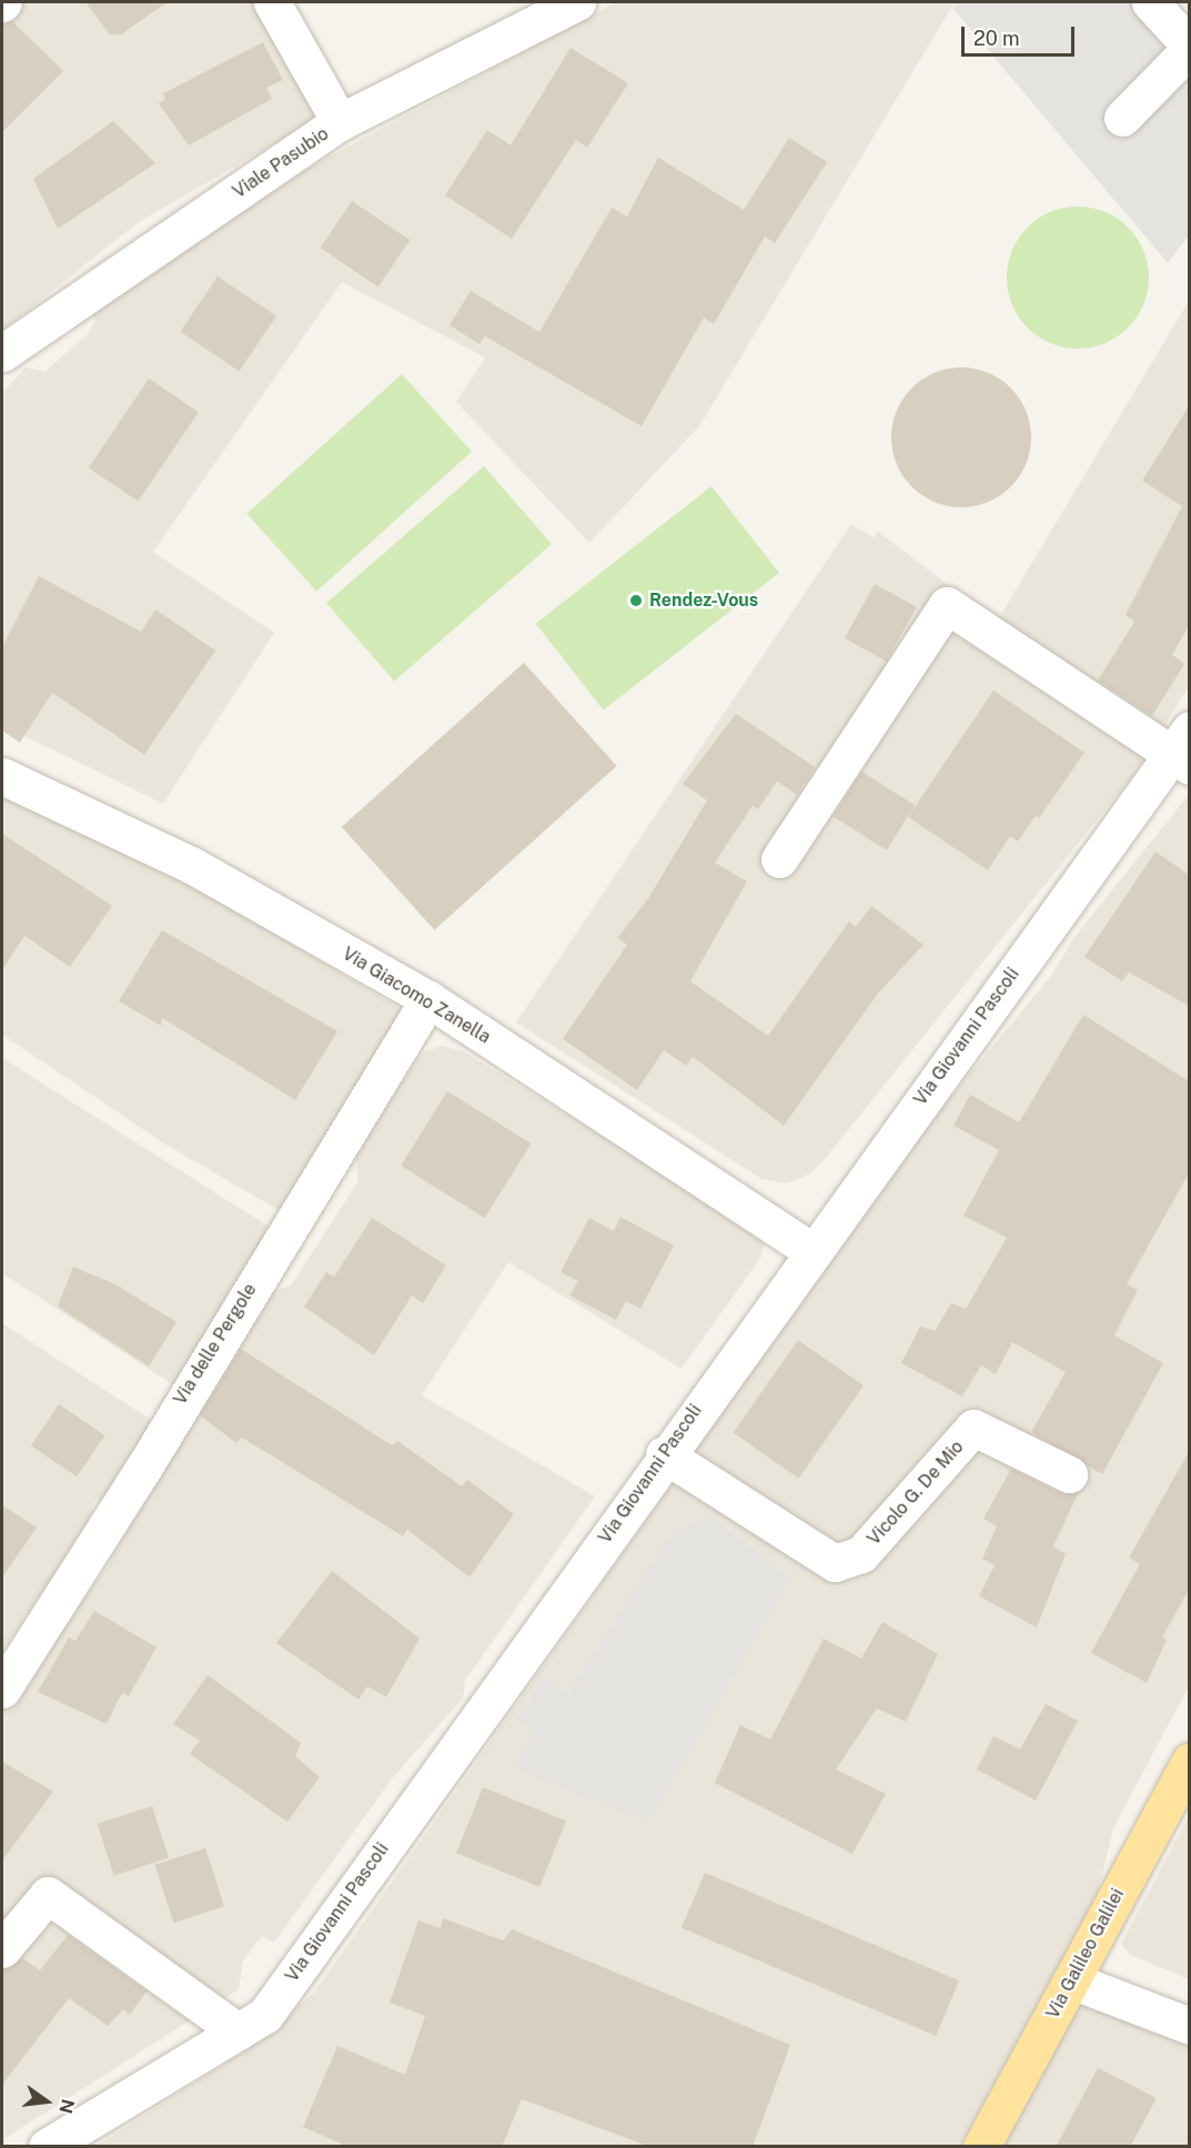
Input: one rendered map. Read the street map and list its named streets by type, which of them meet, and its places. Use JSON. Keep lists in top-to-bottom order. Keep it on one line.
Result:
{"streets":{"main road":["Via Galileo Galilei"],"street":["Viale Pasubio","Via Giacomo Zanella","Via Giovanni Pascoli","Via delle Pergole","Vicolo G. De Mio"]},"crossings":[["Via Giacomo Zanella","Via Giovanni Pascoli"],["Via Giacomo Zanella","Via delle Pergole"],["Via Giovanni Pascoli","Vicolo G. De Mio"]],"places":["Rendez-Vous"],"scale_bar":"20 m","north":"right"}
